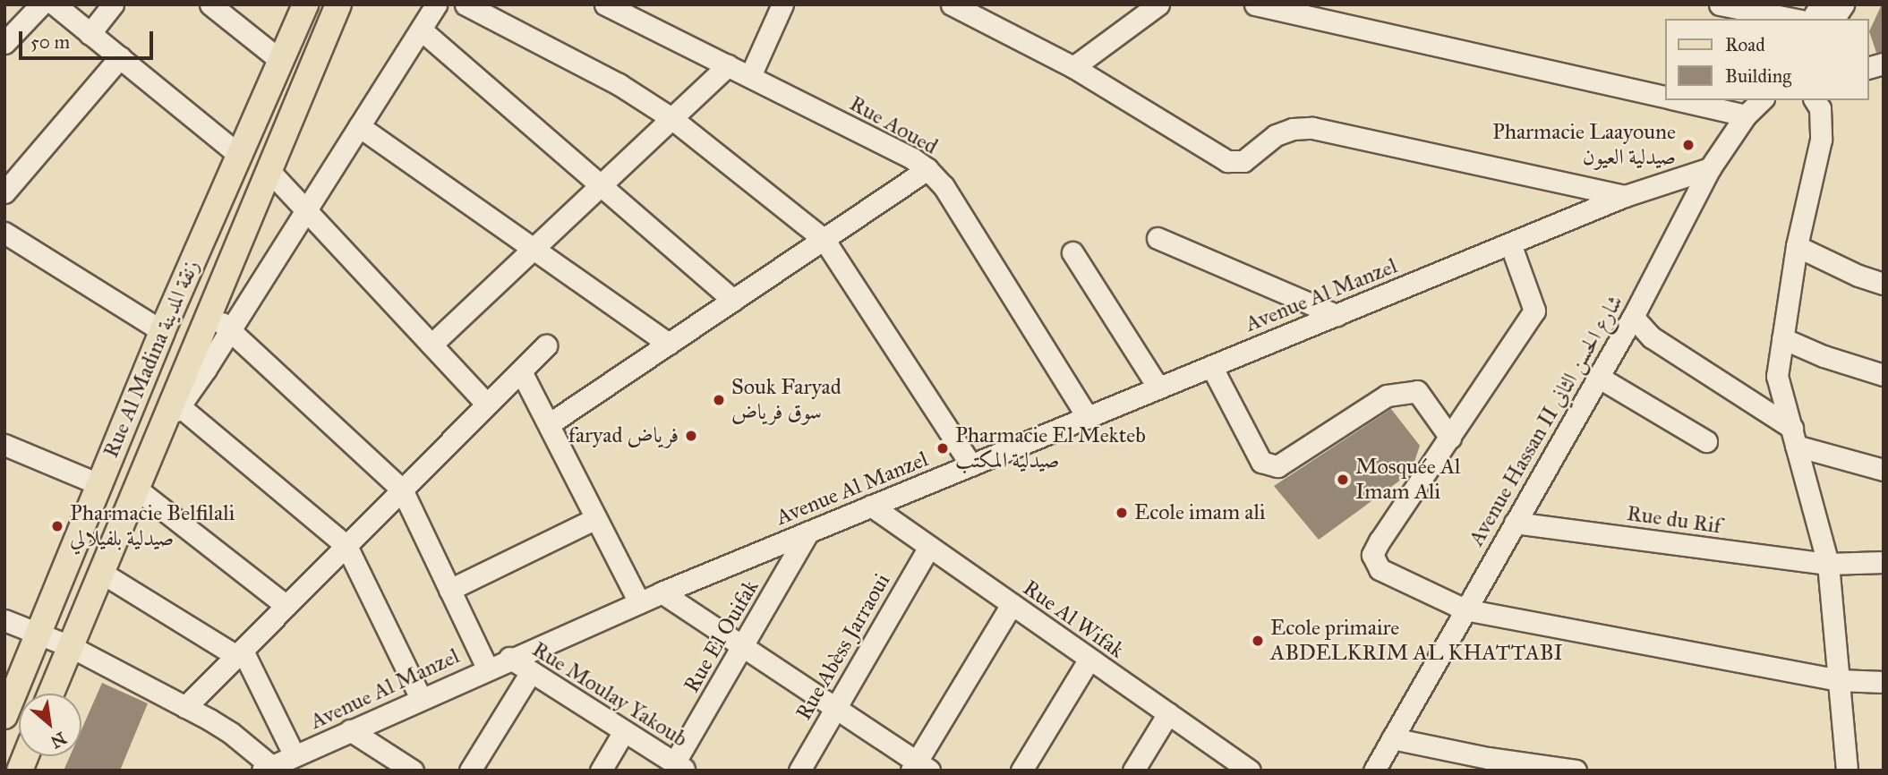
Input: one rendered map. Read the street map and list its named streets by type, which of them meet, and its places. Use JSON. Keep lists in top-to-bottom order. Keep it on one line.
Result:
{"streets":{"main road":["Rue Al Madina زنقة المدينة"],"street":["Rue Aoued","Avenue Al Manzel","Avenue Hassan II شارع الحسن الثاني","Rue du Rif","Rue Al Wifak","Rue El Ouifak","Rue Abèss Jarraoui","Rue Moulay Yakoub"]},"crossings":[["Rue Aoued","Avenue Al Manzel"],["Avenue Al Manzel","Avenue Hassan II شارع الحسن الثاني"],["Avenue Al Manzel","Rue Al Wifak"],["Avenue Al Manzel","Rue El Ouifak"],["Avenue Al Manzel","Rue Moulay Yakoub"],["Avenue Hassan II شارع الحسن الثاني","Rue du Rif"],["Rue Al Wifak","Rue Abèss Jarraoui"],["Rue El Ouifak","Rue Moulay Yakoub"]],"places":["Pharmacie Laayoune صيدلية العيون","Souk Faryad سوق فرياض","faryad فرياض","Pharmacie El Mekteb صيدلية المكتب","Mosquée Al Imam Ali","Ecole imam ali","Pharmacie Belfilali صيدلية بلفيلالي","Ecole primaire ABDELKRIM AL KHATTABI"],"legend":["Road","Building"],"scale_bar":"50 m","north":"bottom right"}
